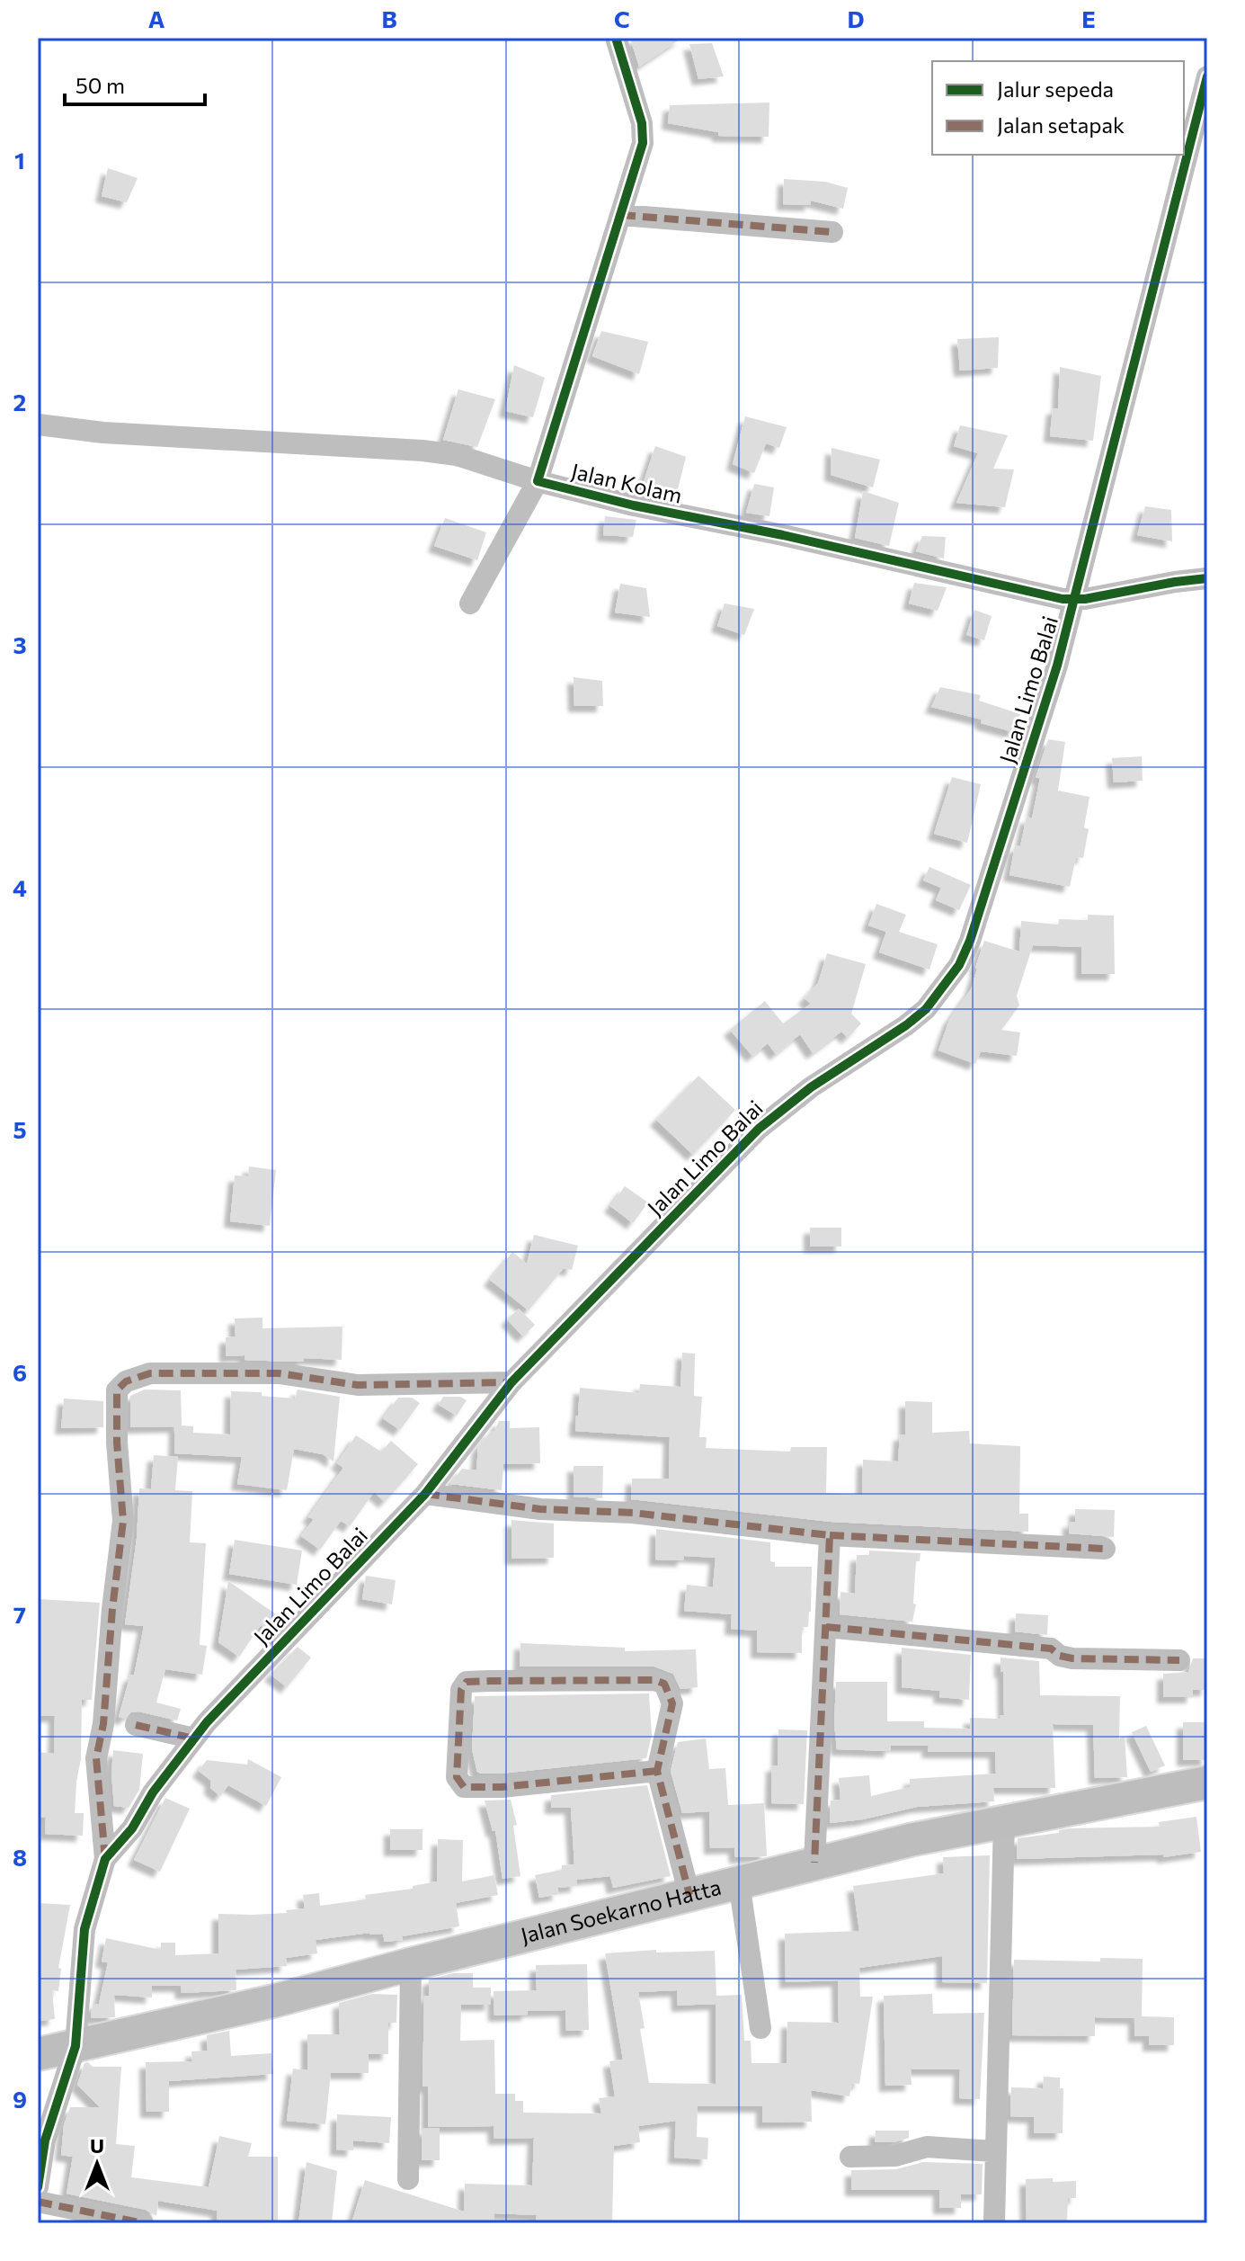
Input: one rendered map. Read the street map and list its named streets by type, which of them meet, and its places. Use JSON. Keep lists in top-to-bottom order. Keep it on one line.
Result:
{"streets":{"highway":["Jalan Soekarno Hatta"],"street":["Jalan Kolam","Jalan Limo Balai"]},"crossings":[["Jalan Kolam","Jalan Limo Balai"],["Jalan Limo Balai","Jalan Soekarno Hatta"]],"legend":["Jalur sepeda","Jalan setapak"],"scale_bar":"50 m","north":"top","grid":{"columns":["A","B","C","D","E"],"rows":["1","2","3","4","5","6","7","8","9"]}}
